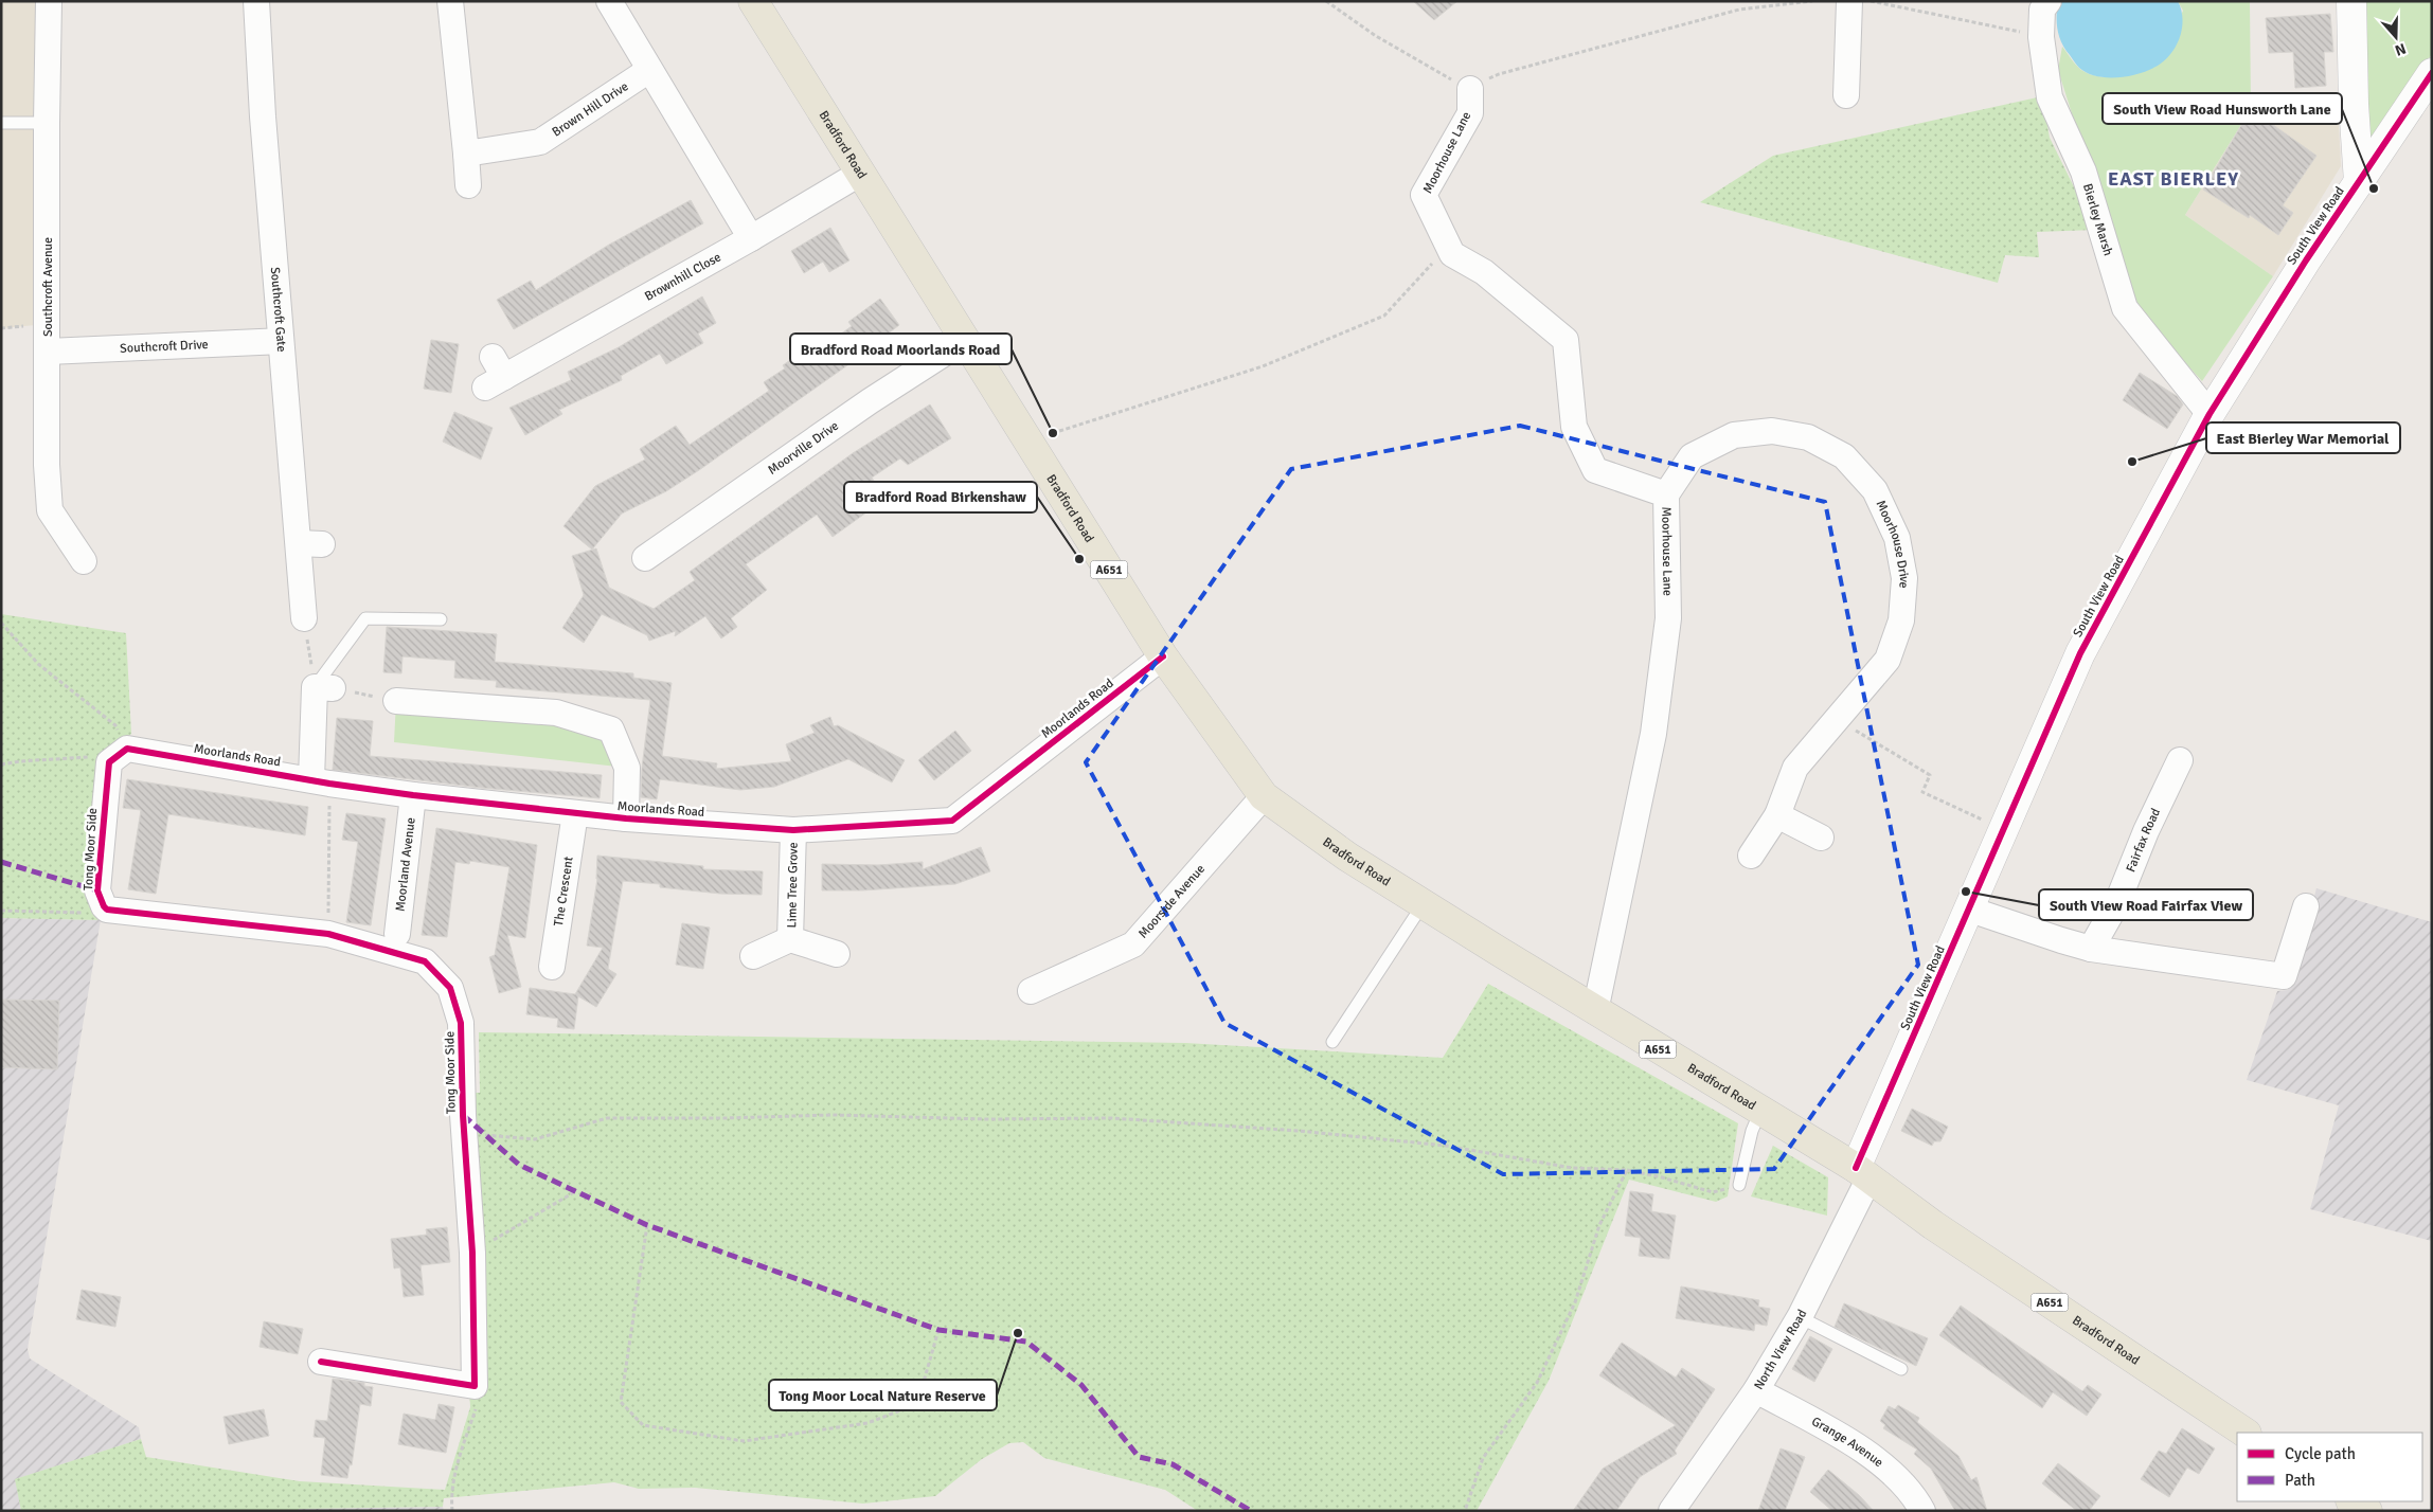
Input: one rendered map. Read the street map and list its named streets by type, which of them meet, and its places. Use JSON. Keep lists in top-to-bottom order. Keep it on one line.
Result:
{"streets":{"main road":["Bradford Road","A651"],"street":["Brown Hill Drive","Moorhouse Lane","Bierley Marsh","South View Road","Brownhill Close","Southcroft Avenue","Southcroft Gate","Southcroft Drive","Moorville Drive","Moorhouse Drive","Moorlands Road","Fairfax Road","Tong Moor Side","Moorland Avenue","Lime Tree Grove","The Crescent","Moorside Avenue","North View Road","Grange Avenue"]},"crossings":[["Bradford Road","Moorhouse Lane"],["Bradford Road","South View Road"],["Bradford Road","Brownhill Close"],["Bradford Road","Moorville Drive"],["Bradford Road","Moorlands Road"],["Bradford Road","Moorside Avenue"],["Bradford Road","North View Road"],["Moorhouse Lane","Moorhouse Drive"],["Bierley Marsh","South View Road"],["South View Road","North View Road"],["Southcroft Avenue","Southcroft Drive"],["Southcroft Gate","Southcroft Drive"],["Moorlands Road","Tong Moor Side"],["Moorlands Road","Moorland Avenue"],["Moorlands Road","Lime Tree Grove"],["Moorlands Road","The Crescent"],["North View Road","Grange Avenue"]],"districts":["EAST BIERLEY"],"places":["South View Road Hunsworth Lane","Bradford Road Moorlands Road","East Bierley War Memorial","Bradford Road Birkenshaw","South View Road Fairfax View","Tong Moor Local Nature Reserve"],"legend":["Cycle path","Path"],"north":"bottom"}
